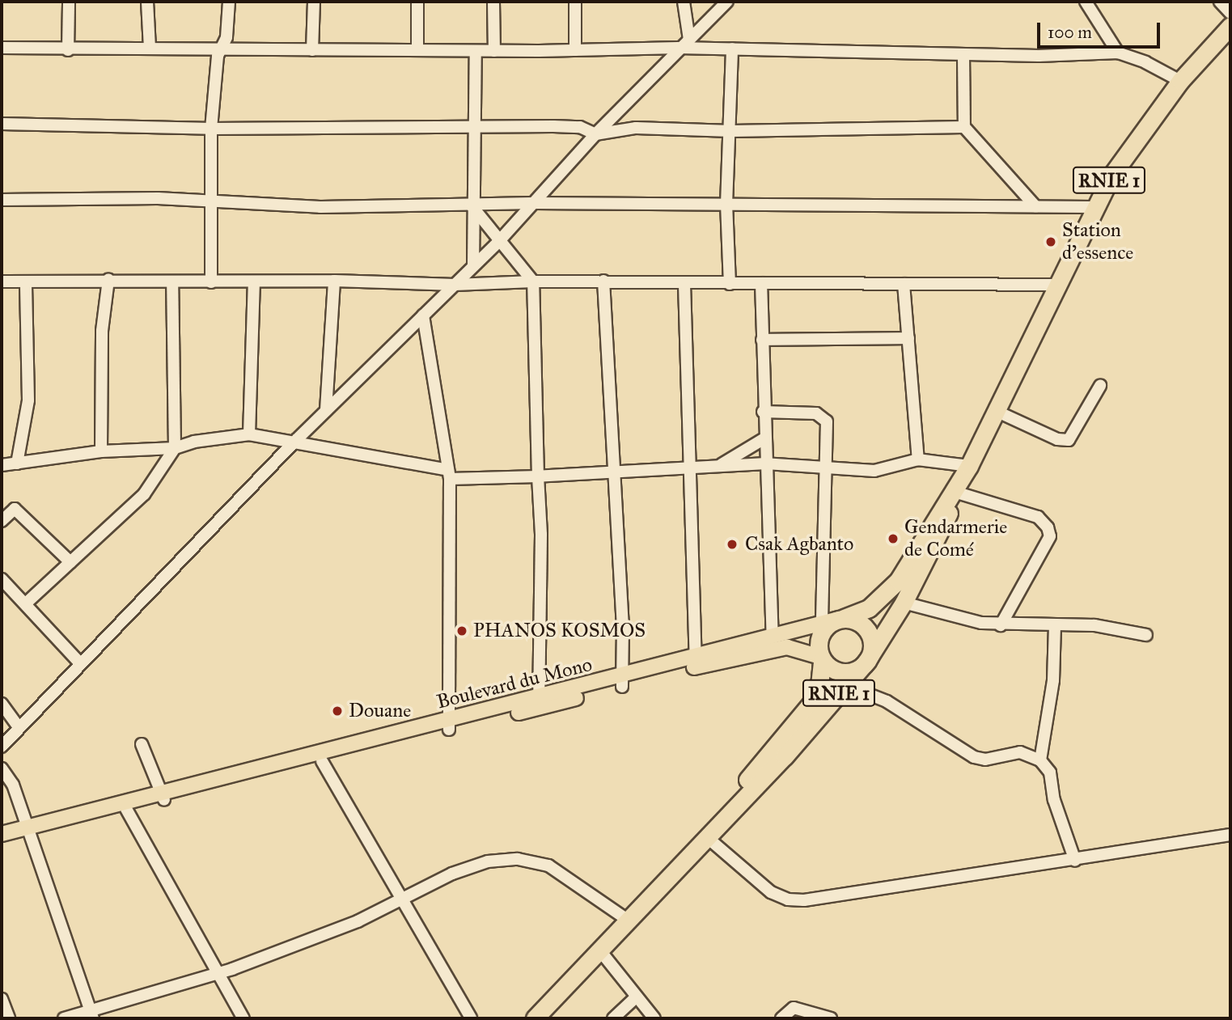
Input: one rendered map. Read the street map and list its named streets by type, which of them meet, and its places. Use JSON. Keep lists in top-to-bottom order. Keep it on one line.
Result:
{"streets":{"highway":["RNIE 1"],"main road":["Boulevard du Mono"]},"crossings":[["RNIE 1","Boulevard du Mono"]],"places":["Station d'essence","Gendarmerie de Comé","Csak Agbanto","PHANOS KOSMOS","Douane"],"scale_bar":"100 m"}
